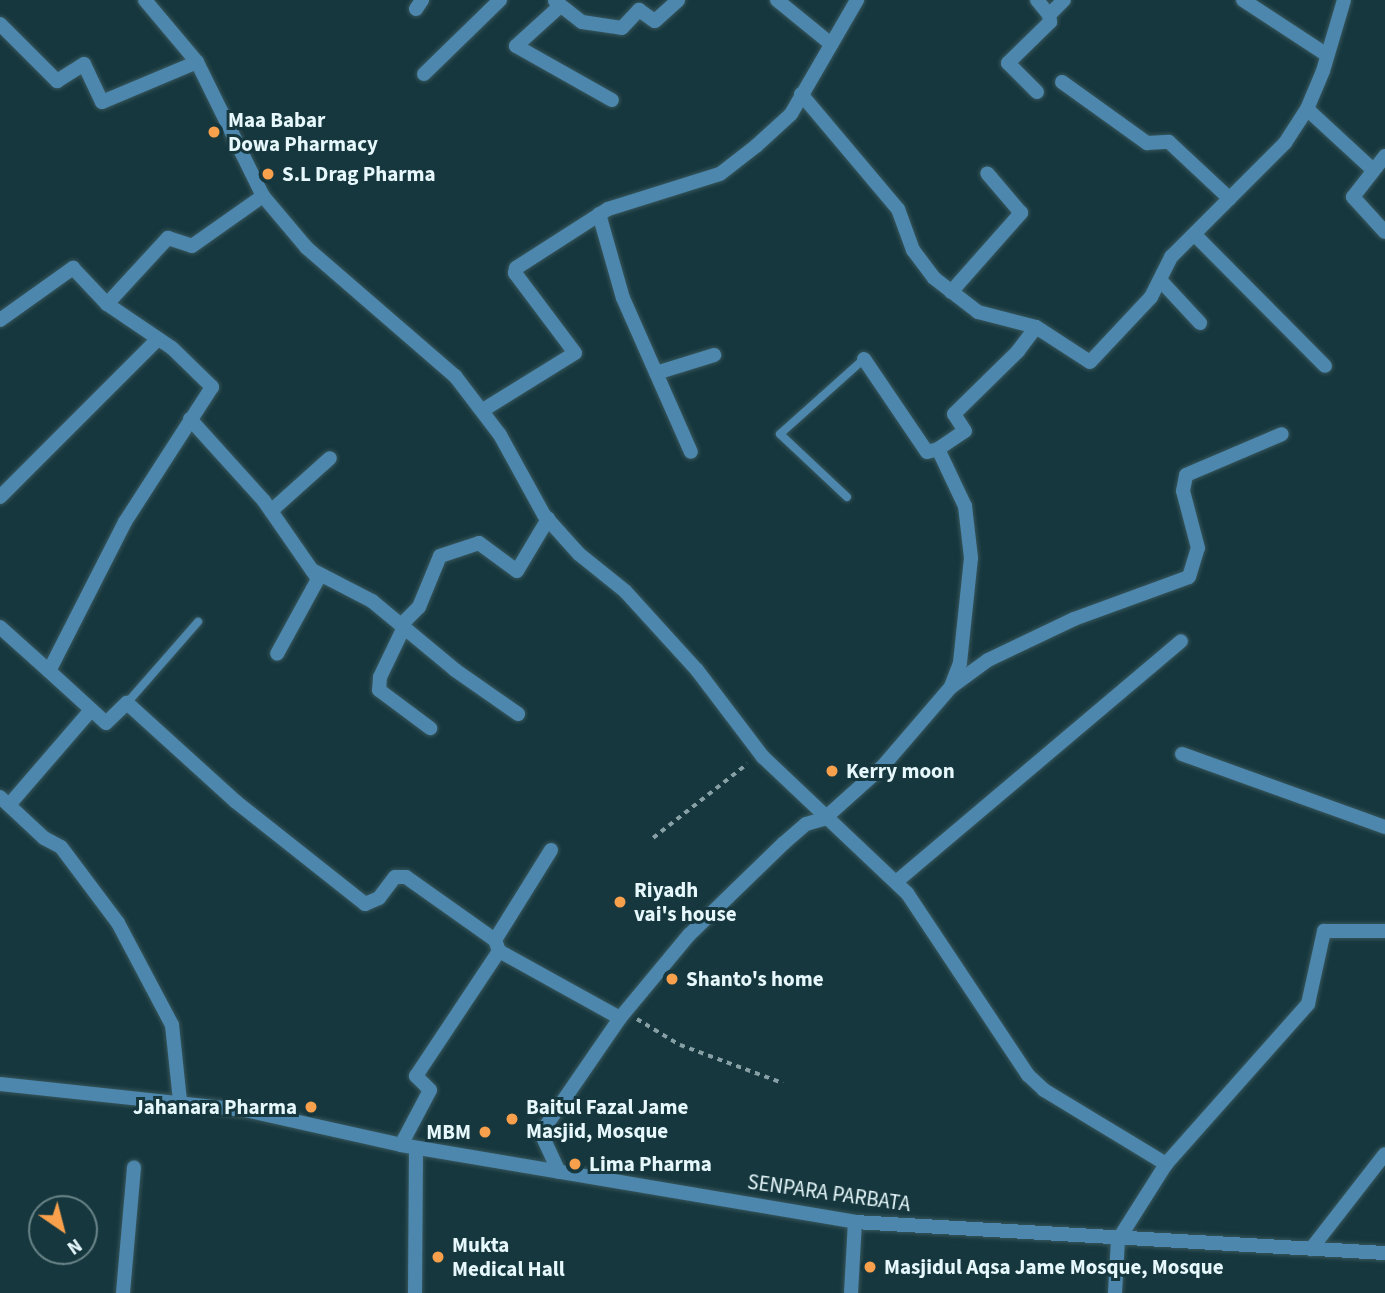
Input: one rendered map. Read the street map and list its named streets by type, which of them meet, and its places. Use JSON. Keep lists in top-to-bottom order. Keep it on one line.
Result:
{"streets":{"street":["SENPARA PARBATA"]},"places":["Maa Babar Dowa Pharmacy","S.L Drag Pharma","Kerry moon","Riyadh vai's house","Shanto's home","Jahanara Pharma","Baitul Fazal Jame Masjid, Mosque","MBM","Lima Pharma","Mukta Medical Hall","Masjidul Aqsa Jame Mosque, Mosque"],"north":"bottom right"}
